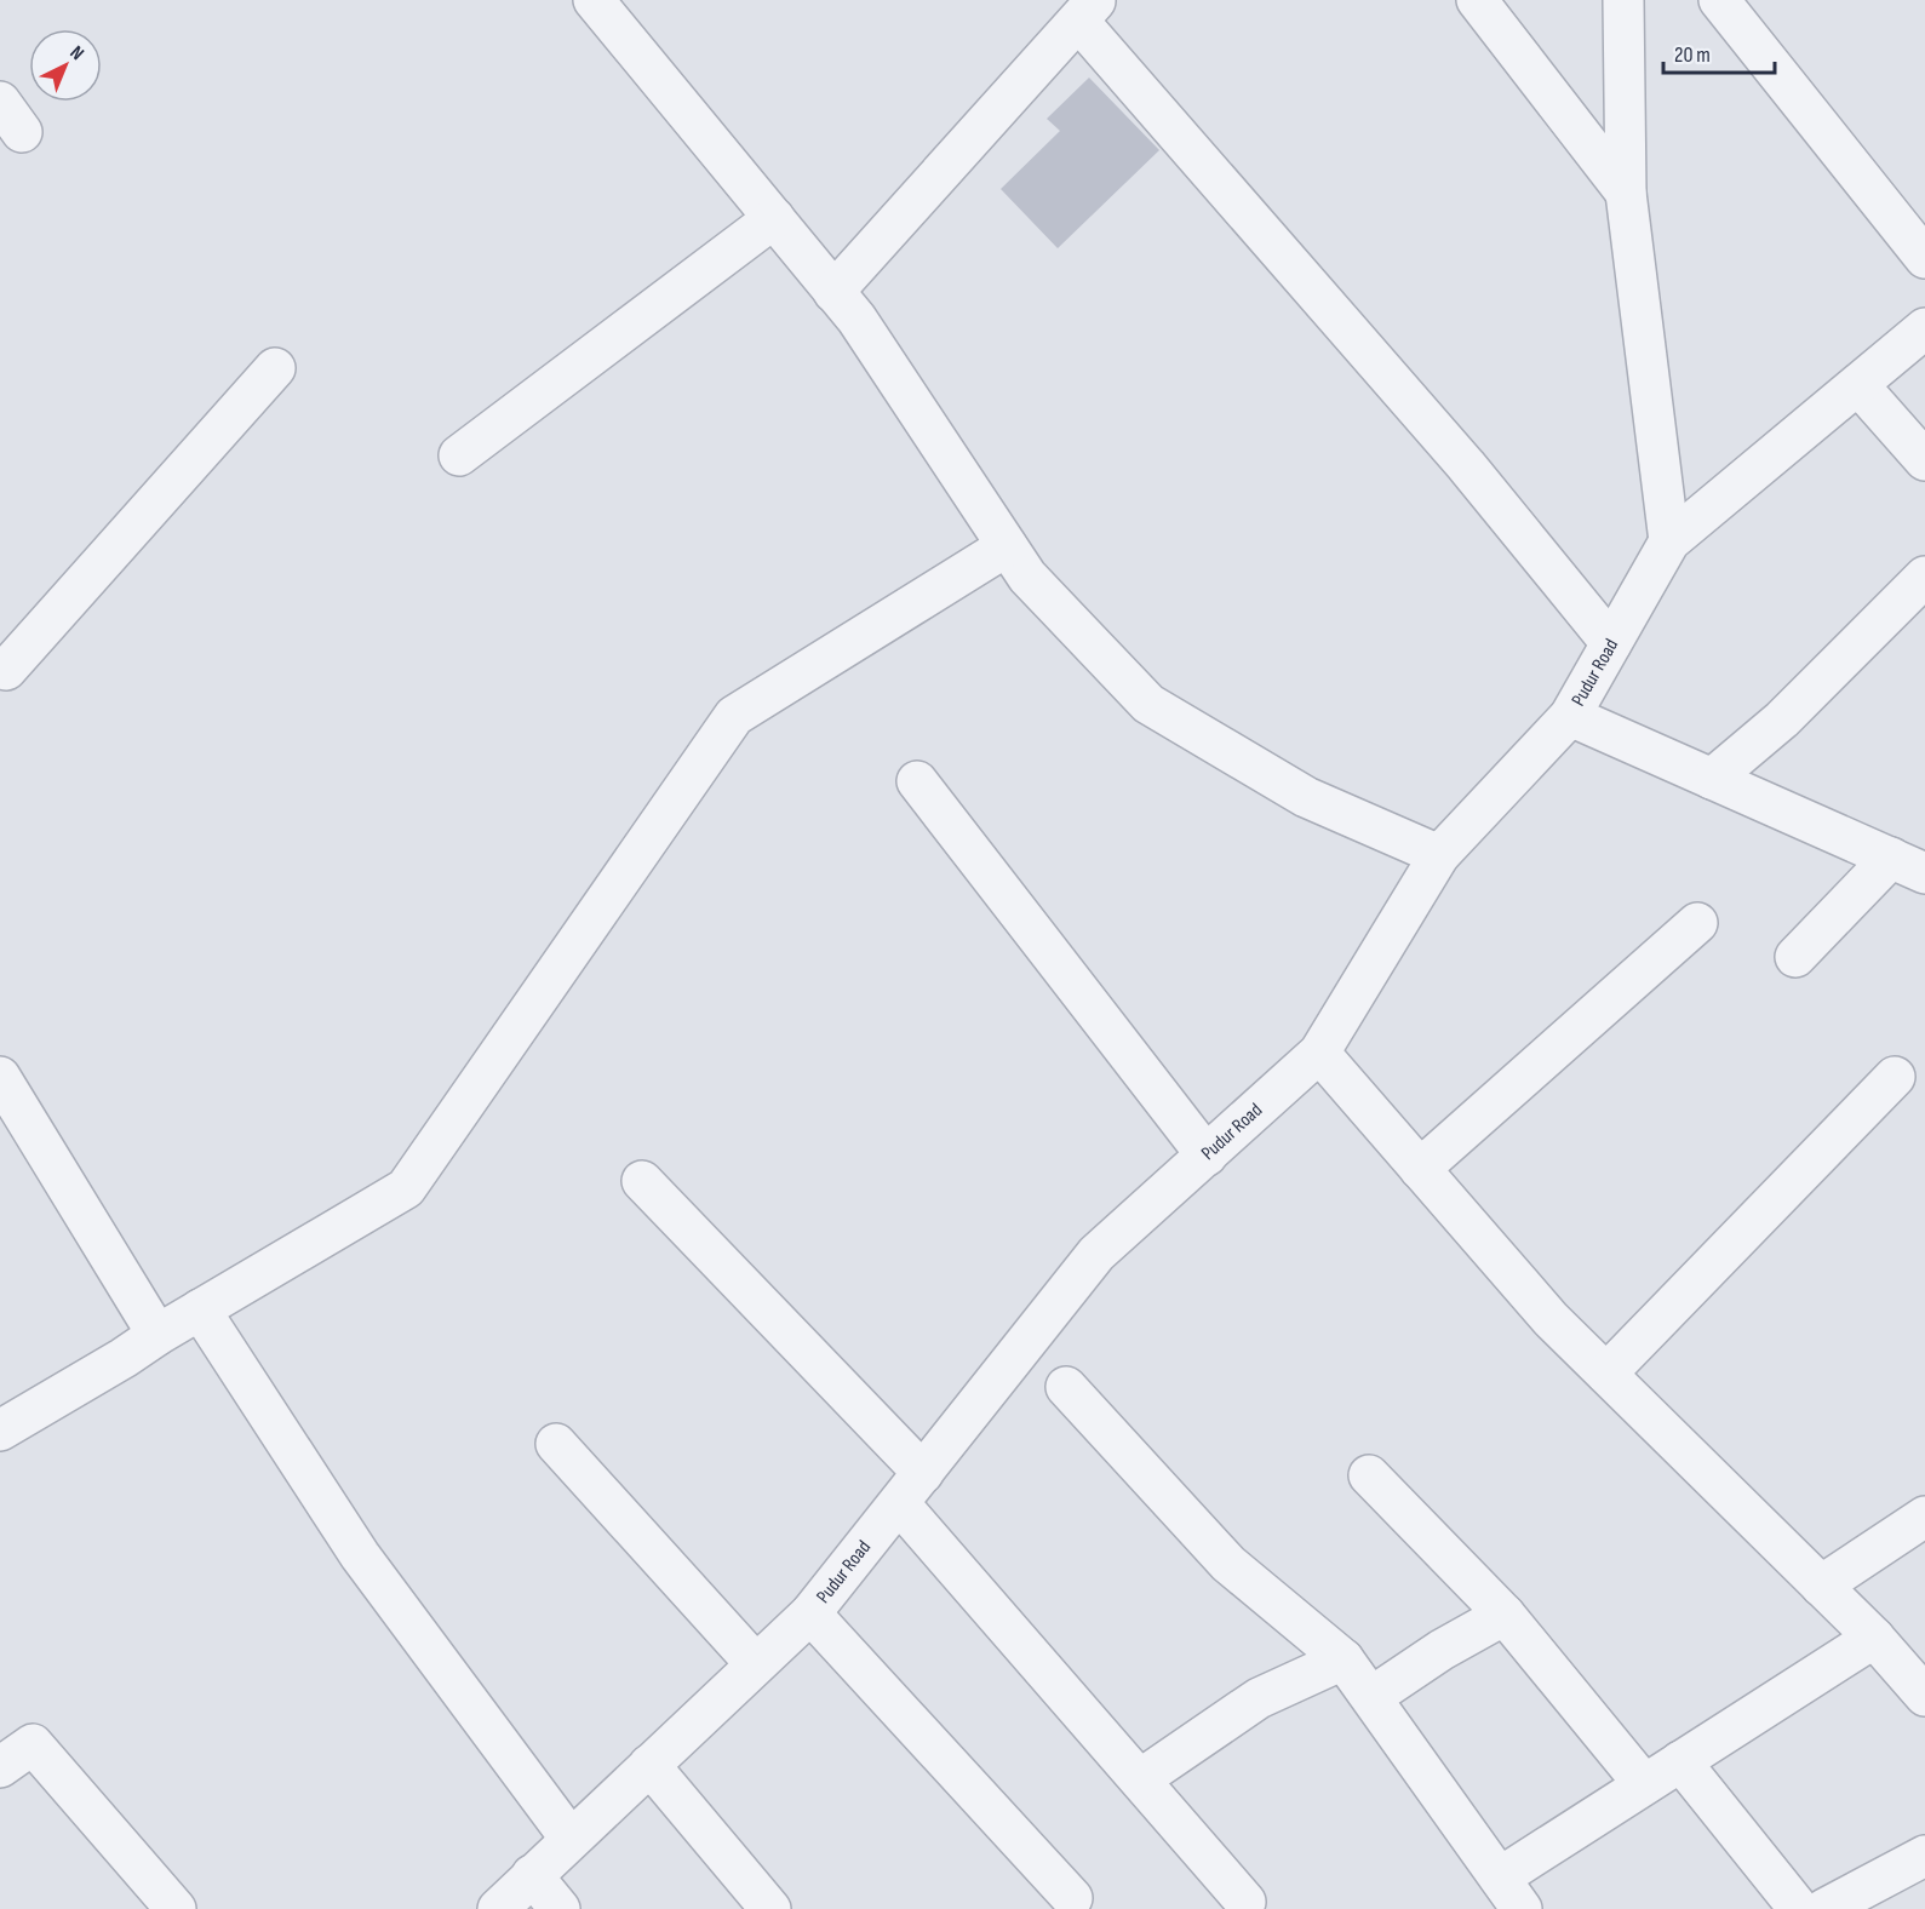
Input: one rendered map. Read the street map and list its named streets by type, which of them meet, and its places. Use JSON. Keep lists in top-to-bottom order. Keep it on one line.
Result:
{"streets":{"street":["Pudur Road"]},"scale_bar":"20 m","north":"top right"}
